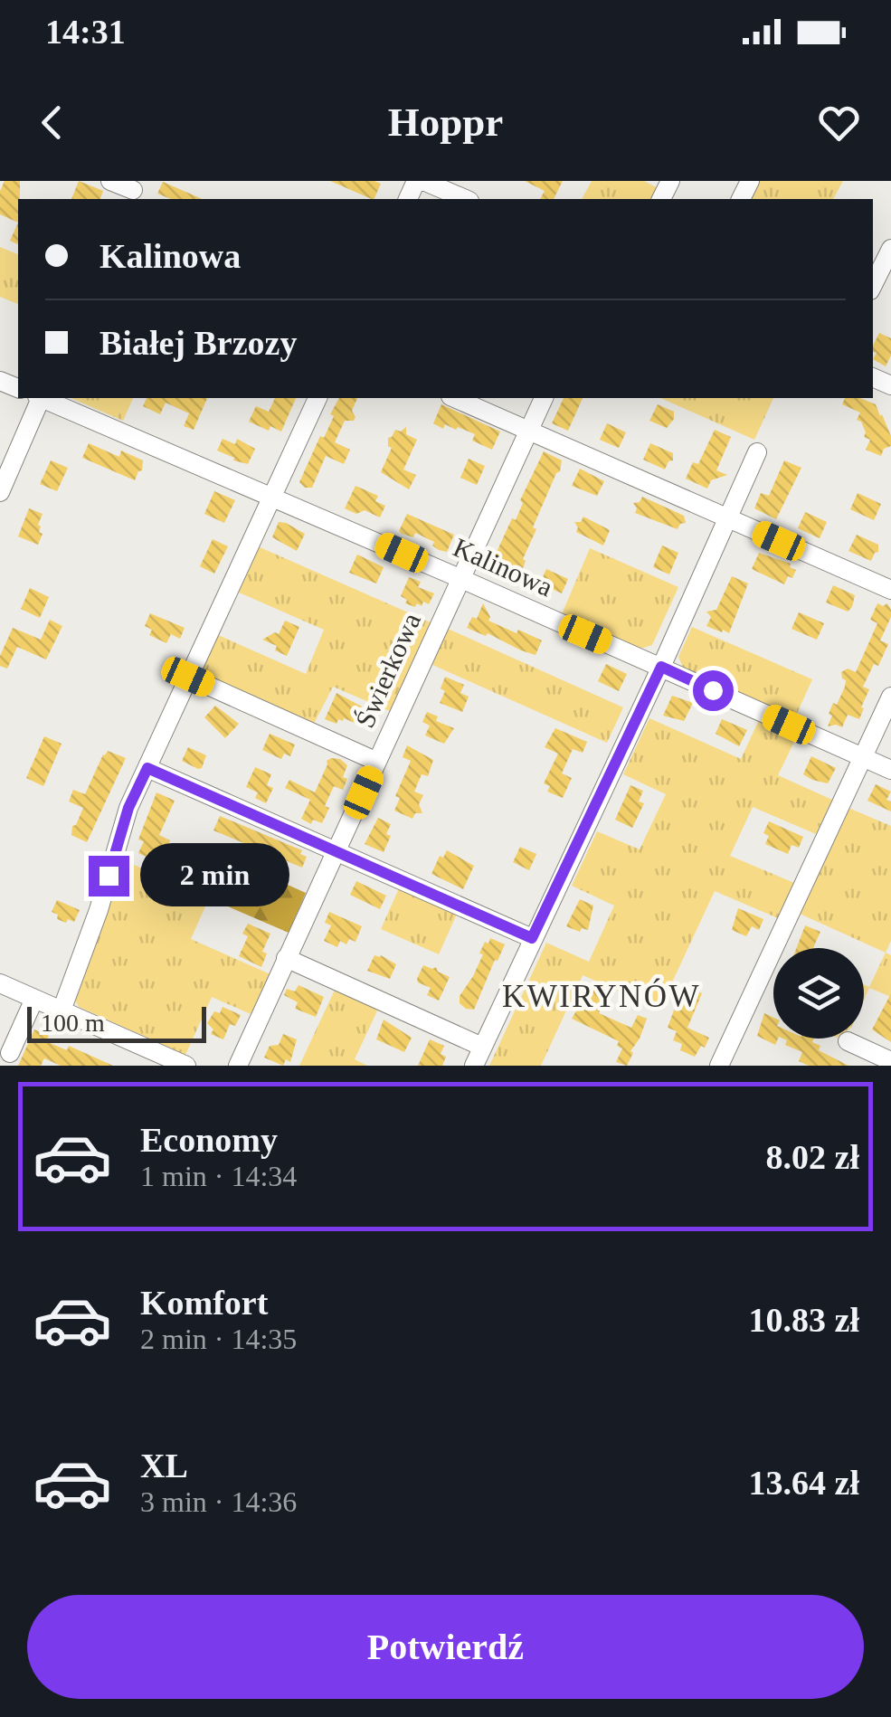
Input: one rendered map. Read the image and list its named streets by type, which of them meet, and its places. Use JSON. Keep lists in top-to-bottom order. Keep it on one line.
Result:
{"streets":{"street":["Kalinowa","Świerkowa"]},"crossings":[["Kalinowa","Świerkowa"]],"districts":["KWIRYNÓW"],"scale_bar":"100 m","page":{"status":"14:31","header":"Hoppr","banner":["Kalinowa","Białej Brzozy"],"bubble":"2 min","scale":"100 m","list":[{"name":"Economy","note":"1 min · 14:34","value":"8.02 zł"},{"name":"Komfort","note":"2 min · 14:35","value":"10.83 zł"},{"name":"XL","note":"3 min · 14:36","value":"13.64 zł"}],"buttons":"Potwierdź"}}
